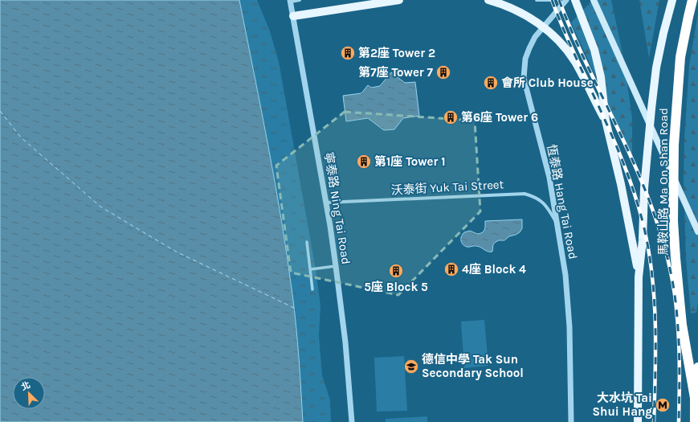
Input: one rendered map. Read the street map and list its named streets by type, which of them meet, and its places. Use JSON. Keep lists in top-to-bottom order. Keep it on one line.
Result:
{"streets":{"highway":["馬鞍山路 Ma On Shan Road"],"street":["沃泰街 Yuk Tai Street","恆泰路 Hang Tai Road","寧泰路 Ning Tai Road"]},"crossings":[["沃泰街 Yuk Tai Street","恆泰路 Hang Tai Road"],["沃泰街 Yuk Tai Street","寧泰路 Ning Tai Road"]],"places":{"building":["第2座 Tower 2","第7座 Tower 7","會所 Club House","第6座 Tower 6","第1座 Tower 1","4座 Block 4","5座 Block 5"],"school or university":["德信中學 Tak Sun Secondary School"],"metro station":["大水坑 Tai Shui Hang"]},"north":"top left"}
